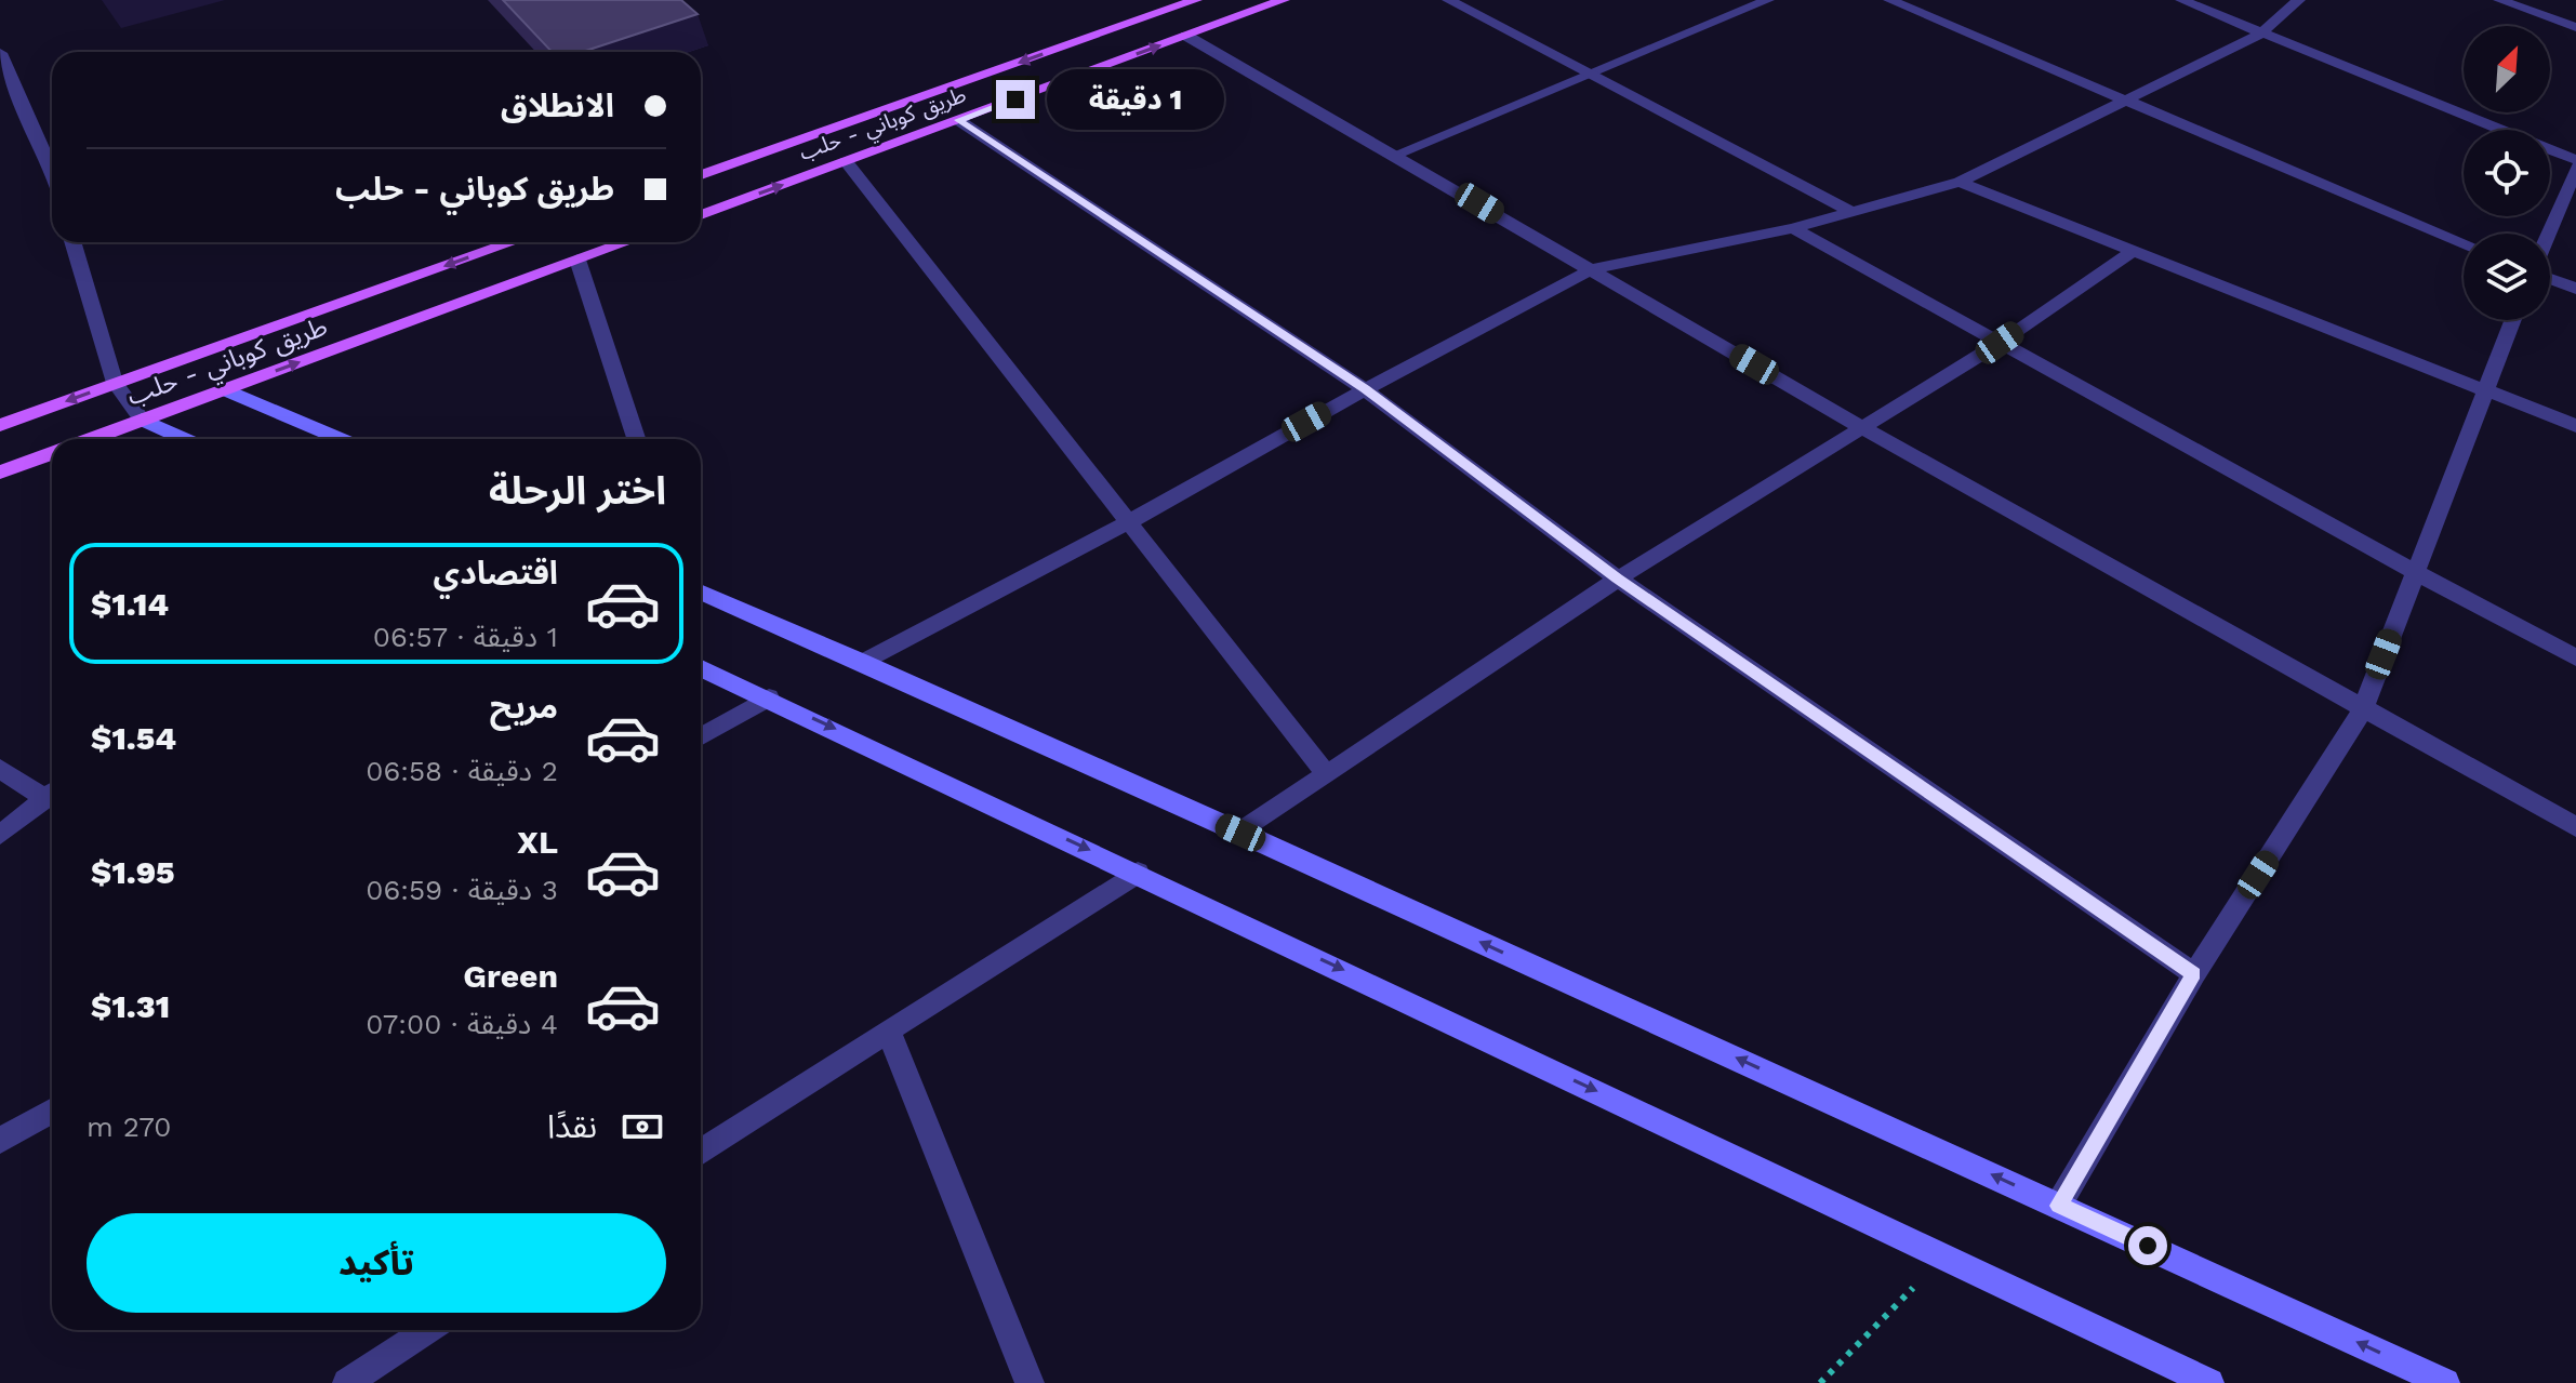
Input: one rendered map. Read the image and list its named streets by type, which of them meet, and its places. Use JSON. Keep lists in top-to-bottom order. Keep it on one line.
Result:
{"streets":{"main road":["طريق كوباني - حلب"]},"north":"top right","page":{"banner":["الانطلاق","طريق كوباني - حلب"],"bubble":"1 دقيقة","heading":"اختر الرحلة","list":[{"name":"اقتصادي","note":"1 دقيقة · 06:57","value":"$1.14"},{"name":"مريح","note":"2 دقيقة · 06:58","value":"$1.54"},{"name":"XL","note":"3 دقيقة · 06:59","value":"$1.95"},{"name":"Green","note":"4 دقيقة · 07:00","value":"$1.31"}],"pay":["نقدًا","270 m"],"buttons":"تأكيد"}}
